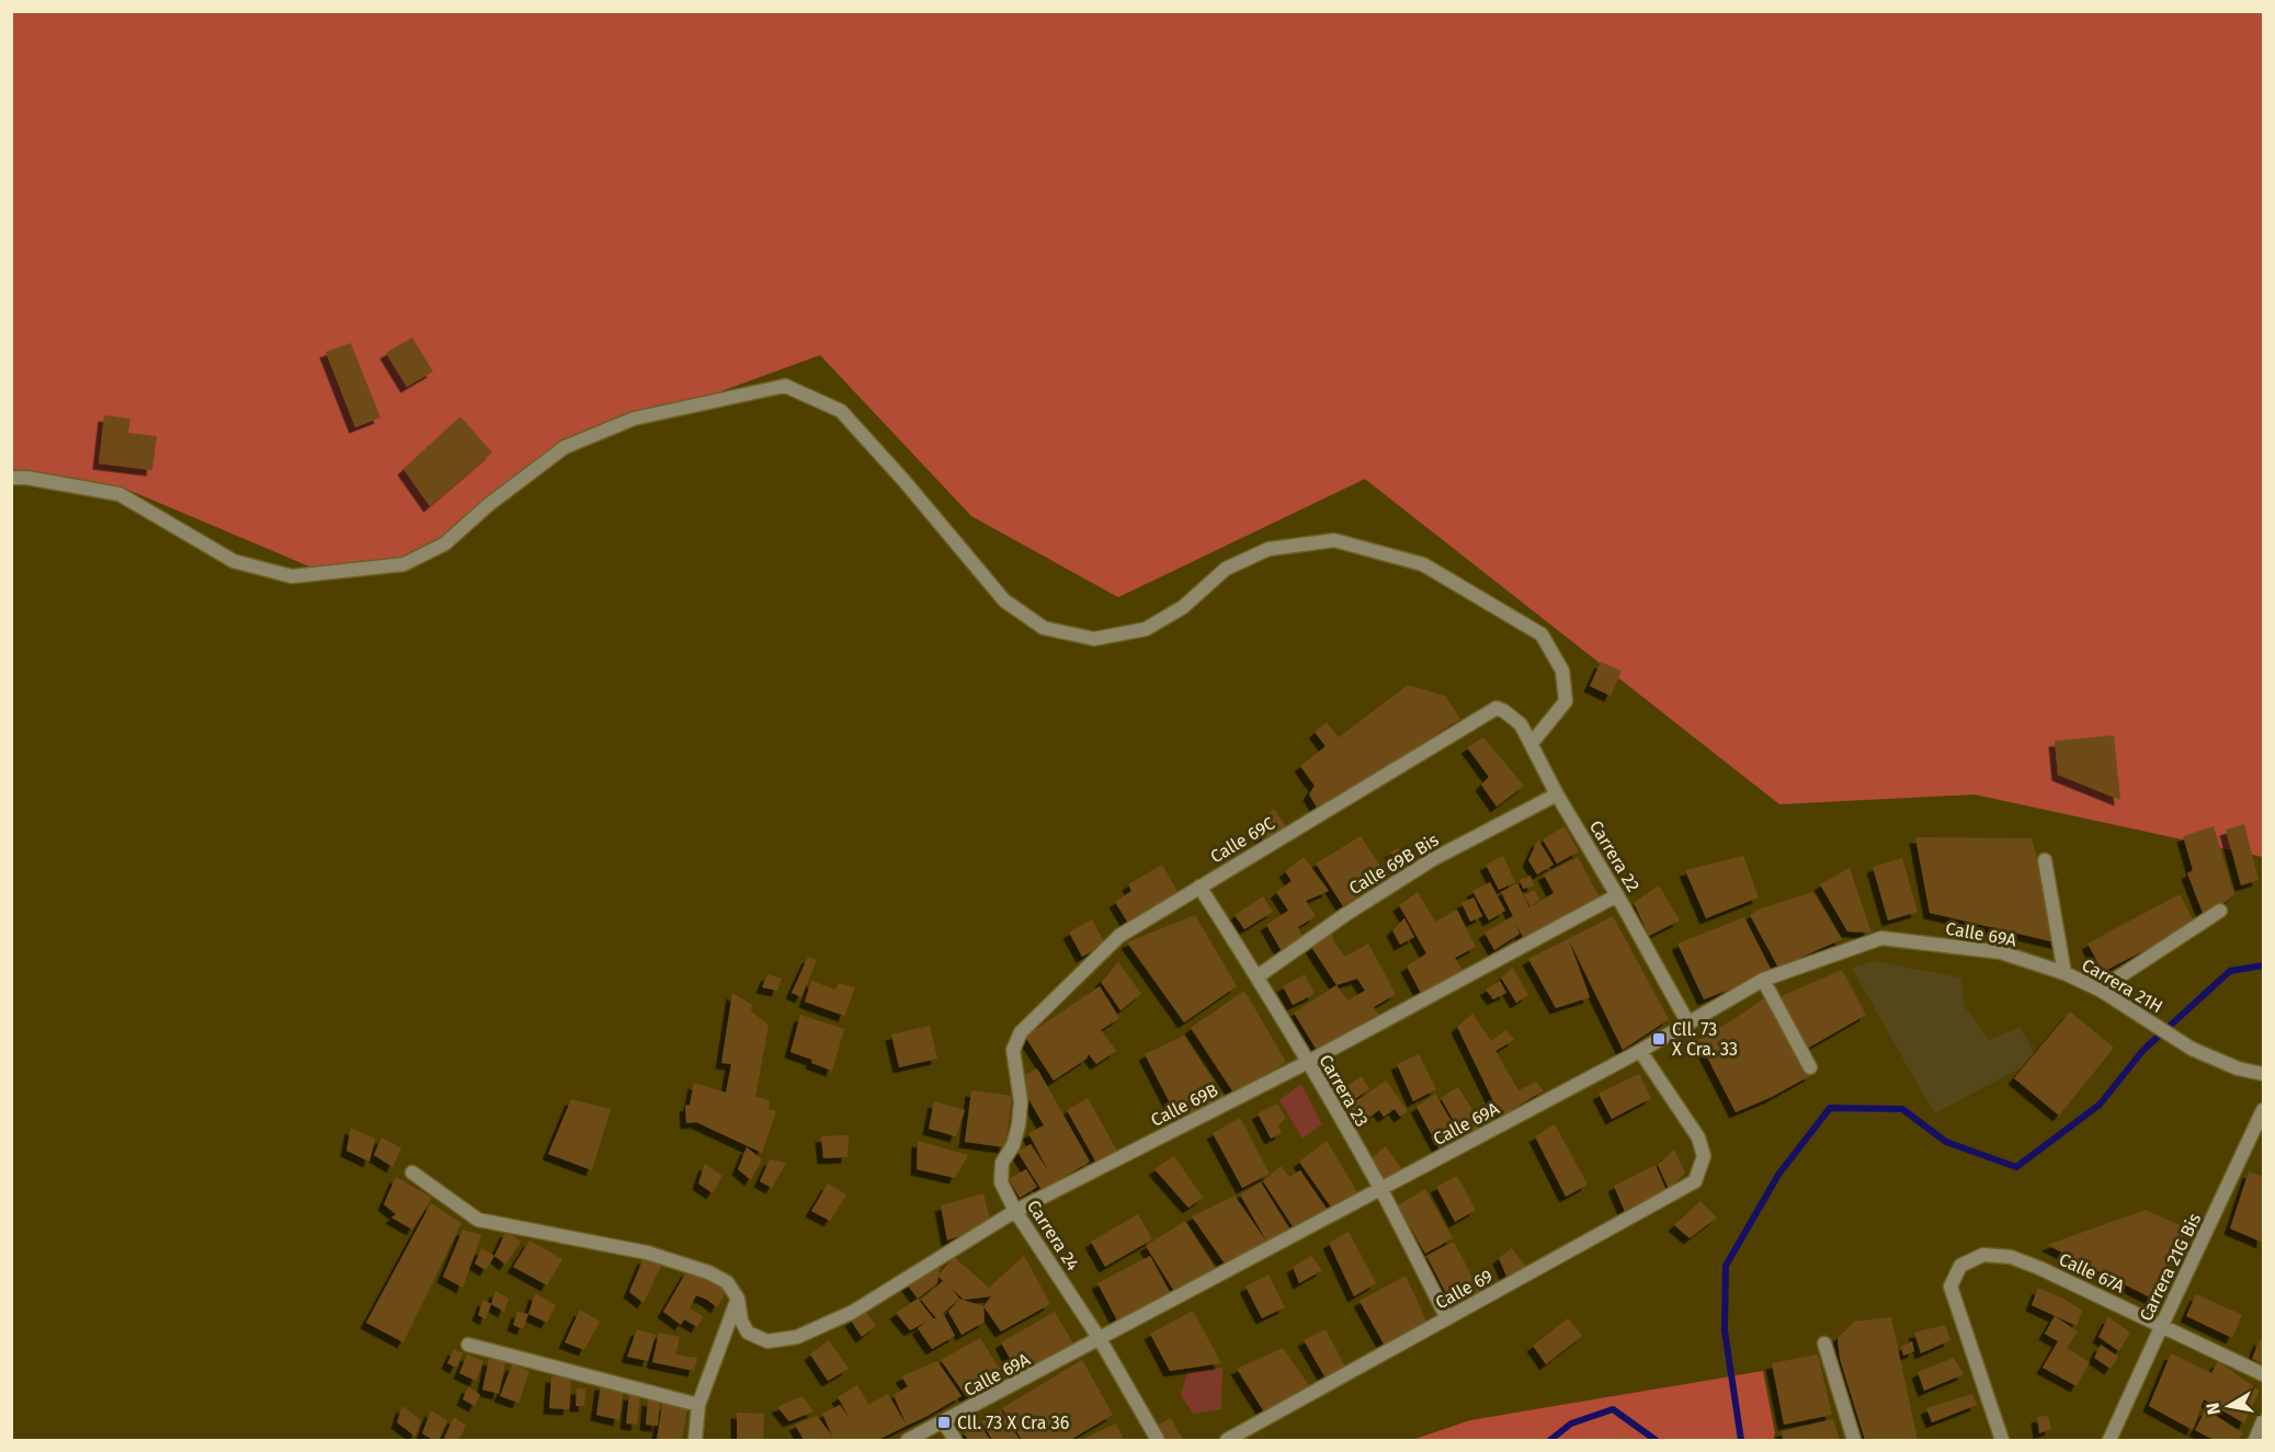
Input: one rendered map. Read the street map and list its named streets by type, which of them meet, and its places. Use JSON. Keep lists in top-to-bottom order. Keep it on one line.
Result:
{"streets":{"street":["Calle 69C","Carrera 22","Calle 69B Bis","Calle 69A","Carrera 21H","Carrera 23","Calle 69B","Carrera 24","Carrera 21G Bis","Calle 67A","Calle 69"]},"crossings":[["Calle 69C","Carrera 22"],["Calle 69C","Carrera 23"],["Calle 69C","Carrera 24"],["Carrera 22","Calle 69B Bis"],["Carrera 22","Calle 69A"],["Carrera 22","Calle 69B"],["Calle 69B Bis","Carrera 23"],["Calle 69A","Carrera 21H"],["Calle 69A","Carrera 23"],["Calle 69A","Carrera 24"],["Calle 69A","Calle 69"],["Carrera 23","Calle 69B"],["Carrera 23","Calle 69"],["Calle 69B","Carrera 24"],["Carrera 21G Bis","Calle 67A"]],"places":{"transit":["Cll. 73 X Cra. 33","Cll. 73 X Cra 36"]},"north":"left"}
